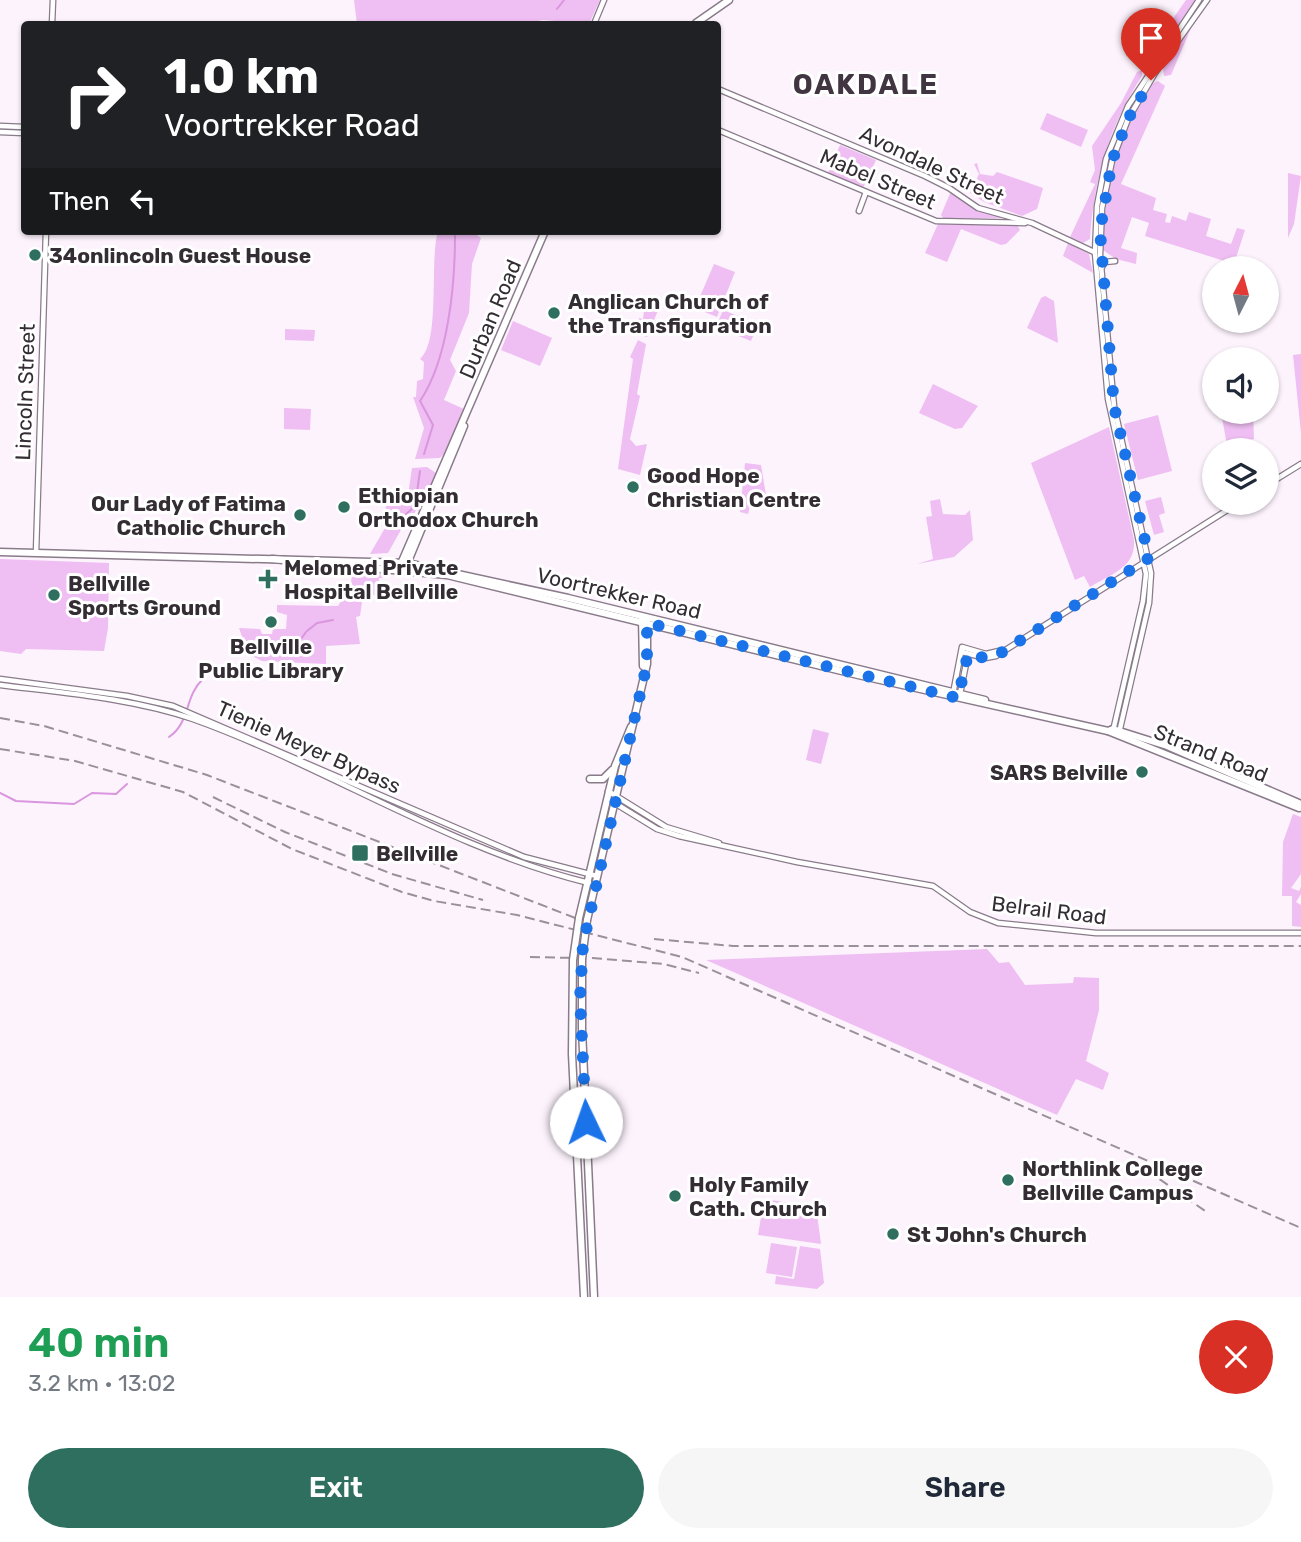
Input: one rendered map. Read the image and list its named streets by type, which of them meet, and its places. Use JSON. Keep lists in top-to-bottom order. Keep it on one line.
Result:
{"streets":{"main road":["Avondale Street","Mabel Street","Durban Road","Lincoln Street","Voortrekker Road","Tienie Meyer Bypass","Strand Road","Belrail Road"]},"crossings":[["Avondale Street","Mabel Street"],["Durban Road","Voortrekker Road"],["Lincoln Street","Voortrekker Road"],["Voortrekker Road","Strand Road"]],"districts":["OAKDALE"],"places":{"other":["34onlincoln Guest House","Anglican Church of the Transfiguration","Good Hope Christian Centre","Ethiopian Orthodox Church","Our Lady of Fatima Catholic Church","Bellville Sports Ground","Bellville Public Library","SARS Belville","Northlink College Bellville Campus","Holy Family Cath. Church","St John's Church"],"health":["Melomed Private Hospital Bellville"],"transit":["Bellville"]},"north":"top","page":{"turn":["1.0 km","Voortrekker Road"],"then":"Then","heading":["40 min","3.2 km · 13:02"],"buttons":["Exit","Share"]}}
